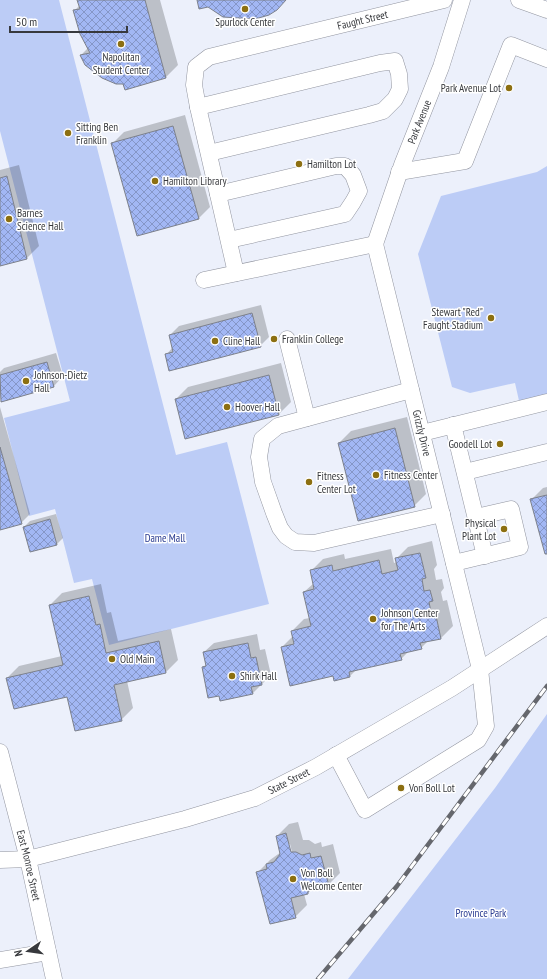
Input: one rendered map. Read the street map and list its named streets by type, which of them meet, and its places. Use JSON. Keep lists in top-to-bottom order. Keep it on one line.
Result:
{"streets":{"street":["Faught Street","Park Avenue","Grizzly Drive","State Street","East Monroe Street"]},"crossings":[["Park Avenue","Grizzly Drive"],["Grizzly Drive","State Street"],["State Street","East Monroe Street"]],"parks":["Dame Mall","Province Park"],"places":["Spurlock Center","Napolitan Student Center","Park Avenue Lot","Sitting Ben Franklin","Hamilton Lot","Hamilton Library","Barnes Science Hall","Stewart \"Red\" Faught Stadium","Franklin College","Cline Hall","Johnson-Dietz Hall","Hoover Hall","Goodell Lot","Fitness Center","Fitness Center Lot","Physical Plant Lot","Johnson Center for The Arts","Old Main","Shirk Hall","Von Boll Lot","Von Boll Welcome Center"],"scale_bar":"50 m","north":"left"}
